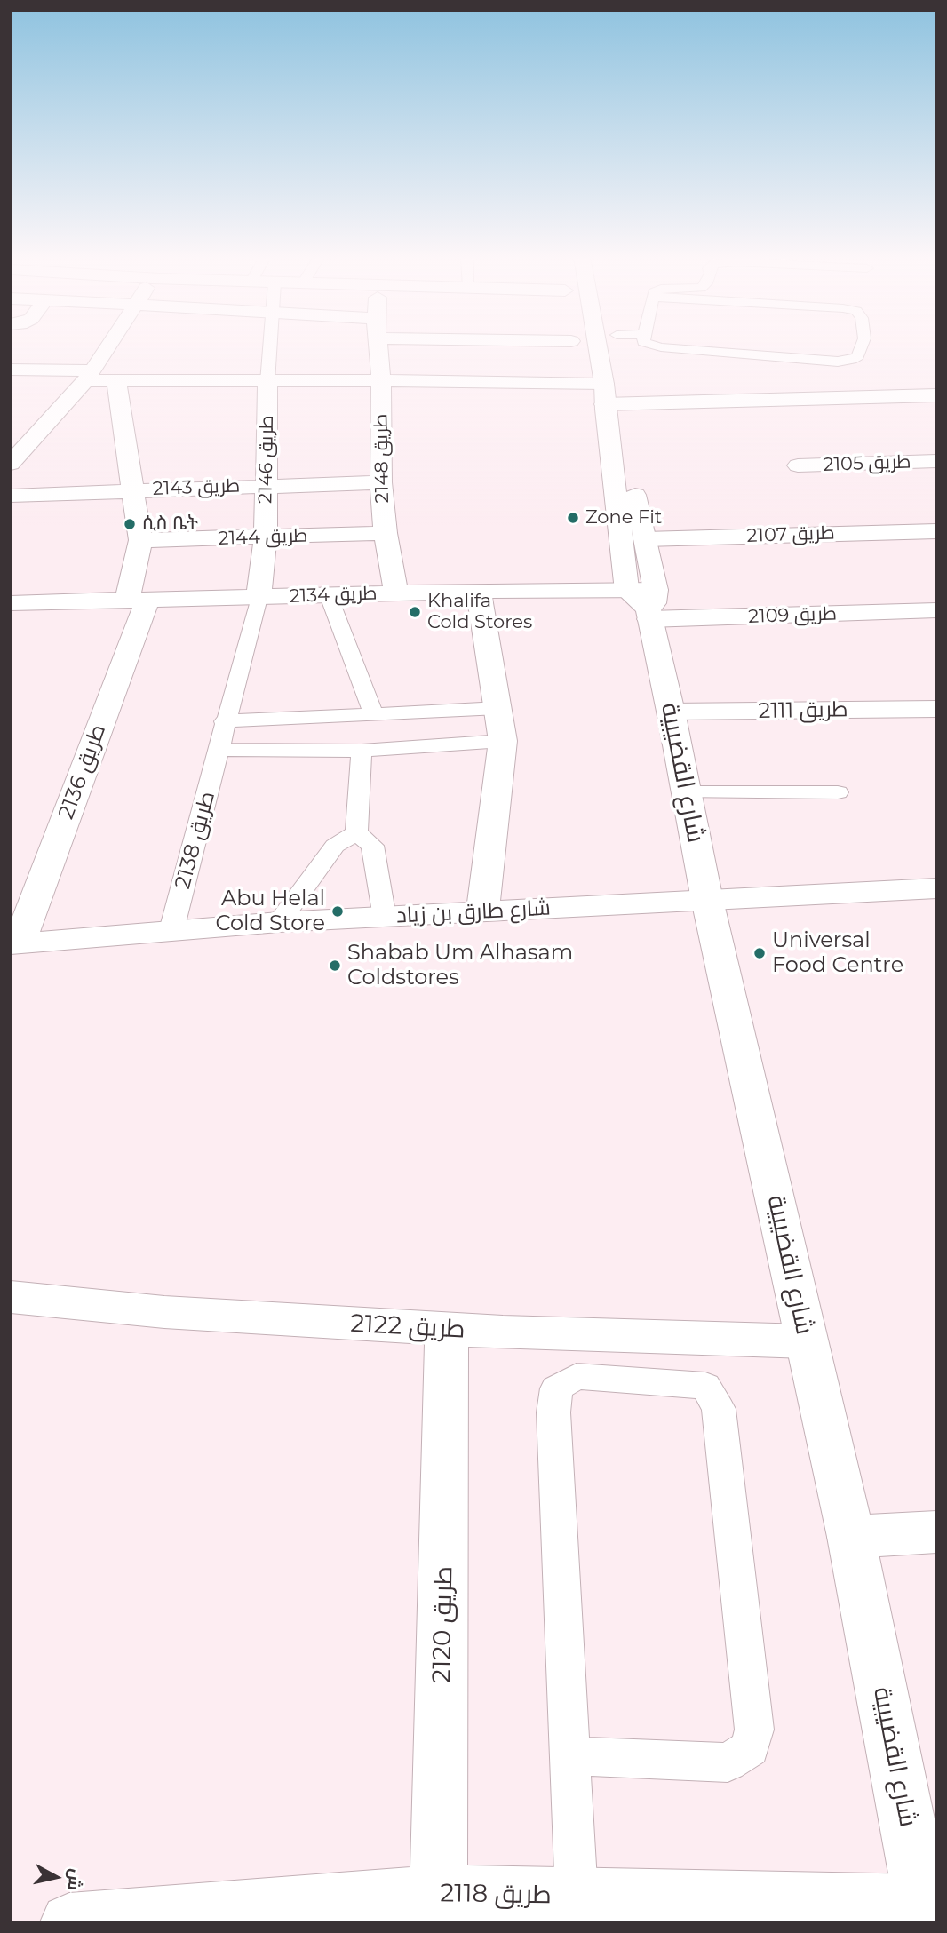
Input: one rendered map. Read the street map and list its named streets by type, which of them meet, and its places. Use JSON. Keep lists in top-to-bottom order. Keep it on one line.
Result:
{"streets":{"street":["طريق 2148","طريق 2146","طريق 2105","طريق 2143","طريق 2107","طريق 2144","طريق 2134","طريق 2109","طريق 2111","طريق 2136","شارع القضيبية","شارع طارق بن زياد","طريق 2122","طريق 2120","طريق 2118"],"lane":["طريق 2138"]},"crossings":[["طريق 2148","طريق 2143"],["طريق 2148","طريق 2144"],["طريق 2148","طريق 2134"],["طريق 2146","طريق 2143"],["طريق 2146","طريق 2144"],["طريق 2146","طريق 2134"],["طريق 2146","طريق 2138"],["طريق 2107","شارع القضيبية"],["طريق 2134","طريق 2109"],["طريق 2134","طريق 2136"],["طريق 2134","شارع القضيبية"],["طريق 2134","طريق 2138"],["طريق 2109","شارع القضيبية"],["طريق 2111","شارع القضيبية"],["طريق 2136","شارع طارق بن زياد"],["شارع القضيبية","شارع طارق بن زياد"],["شارع القضيبية","طريق 2122"],["شارع القضيبية","طريق 2118"],["طريق 2138","شارع طارق بن زياد"],["طريق 2122","طريق 2120"],["طريق 2120","طريق 2118"]],"places":["Zone Fit","ሲስ ቤት","Khalifa Cold Stores","Abu Helal Cold Store","Universal Food Centre","Shabab Um Alhasam Coldstores"],"north":"right"}
